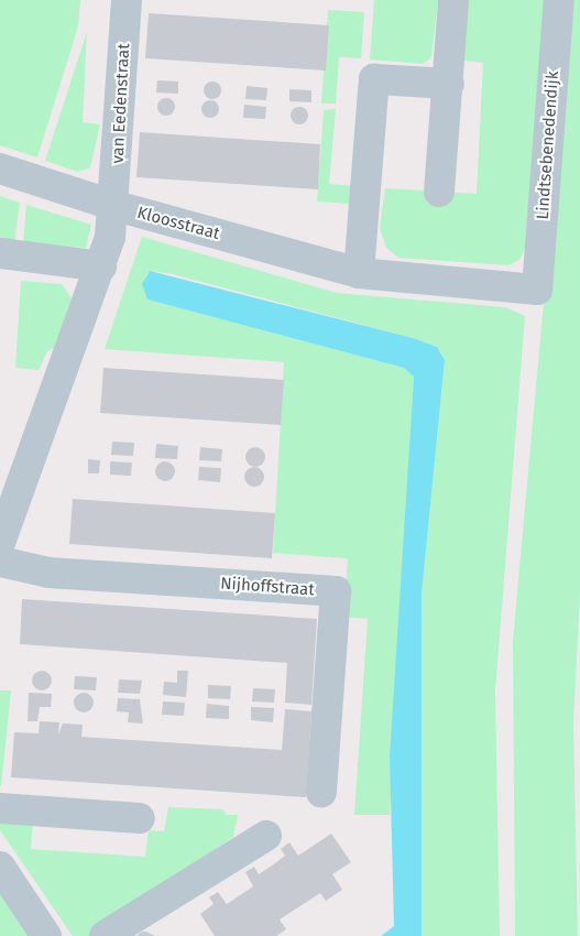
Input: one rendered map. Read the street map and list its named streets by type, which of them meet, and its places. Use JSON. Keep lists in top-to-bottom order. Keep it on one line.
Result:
{"streets":{"street":["van Eedenstraat","Lindtsebenedendijk","Kloosstraat","Nijhoffstraat"]},"crossings":[["van Eedenstraat","Kloosstraat"],["Lindtsebenedendijk","Kloosstraat"]]}
